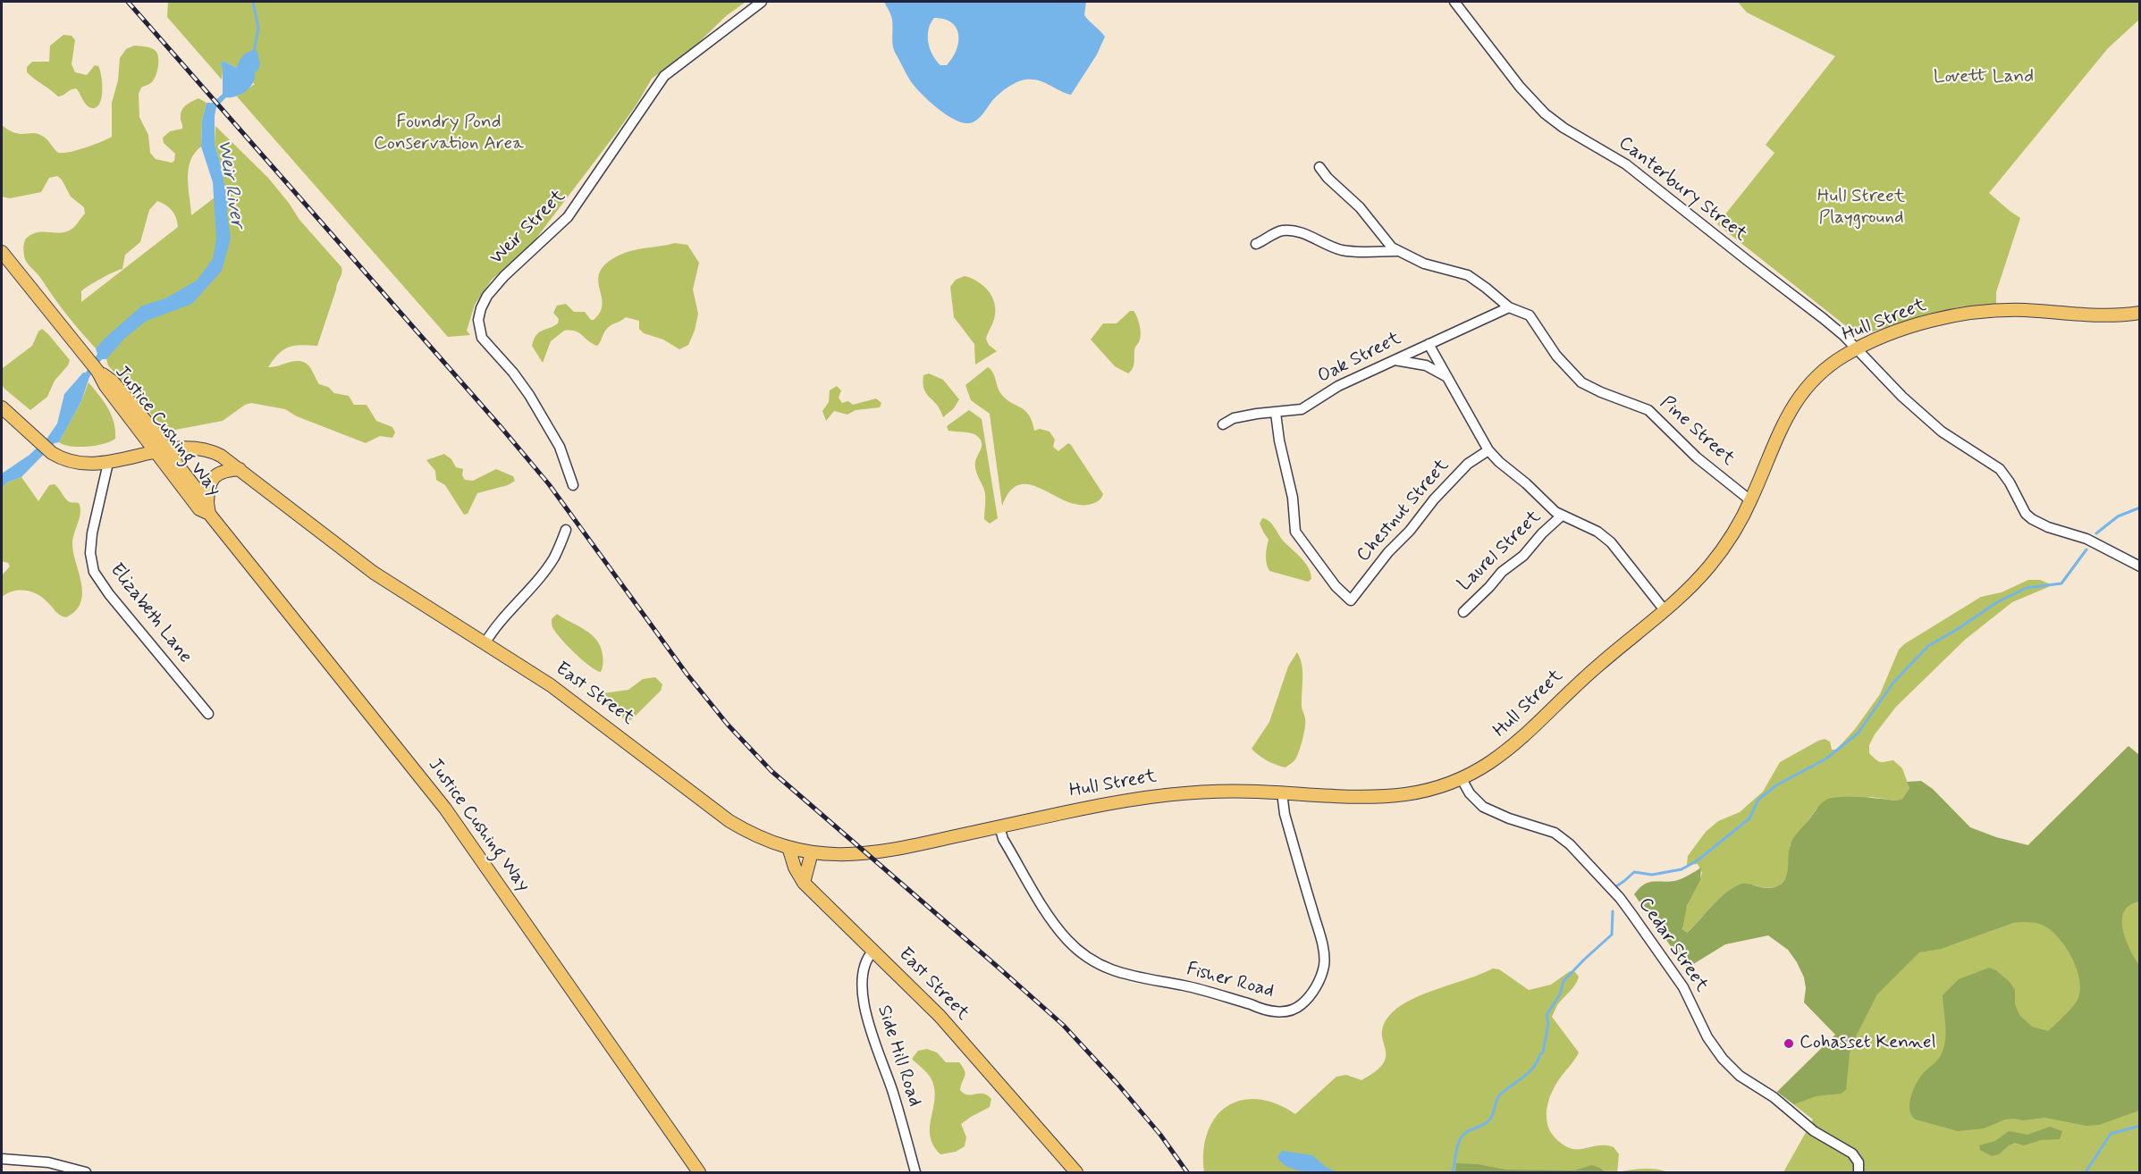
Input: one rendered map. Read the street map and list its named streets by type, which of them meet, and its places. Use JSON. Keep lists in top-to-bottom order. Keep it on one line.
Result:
{"streets":{"main road":["Hull Street","Justice Cushing Way","East Street"],"street":["Canterbury Street","Weir Street","Oak Street","Pine Street","Chestnut Street","Laurel Street","Elizabeth Lane","Cedar Street","Fisher Road","Side Hill Road"]},"crossings":[["Canterbury Street","Hull Street"],["Hull Street","Pine Street"],["Hull Street","East Street"],["Hull Street","Cedar Street"],["Hull Street","Fisher Road"],["Oak Street","Pine Street"],["Oak Street","Chestnut Street"],["Justice Cushing Way","East Street"],["Elizabeth Lane","East Street"],["East Street","Side Hill Road"]],"water":["Weir River"],"parks":["Lovett Land","Foundry Pond Conservation Area","Hull Street Playground"],"places":["Cohasset Kennel"]}
